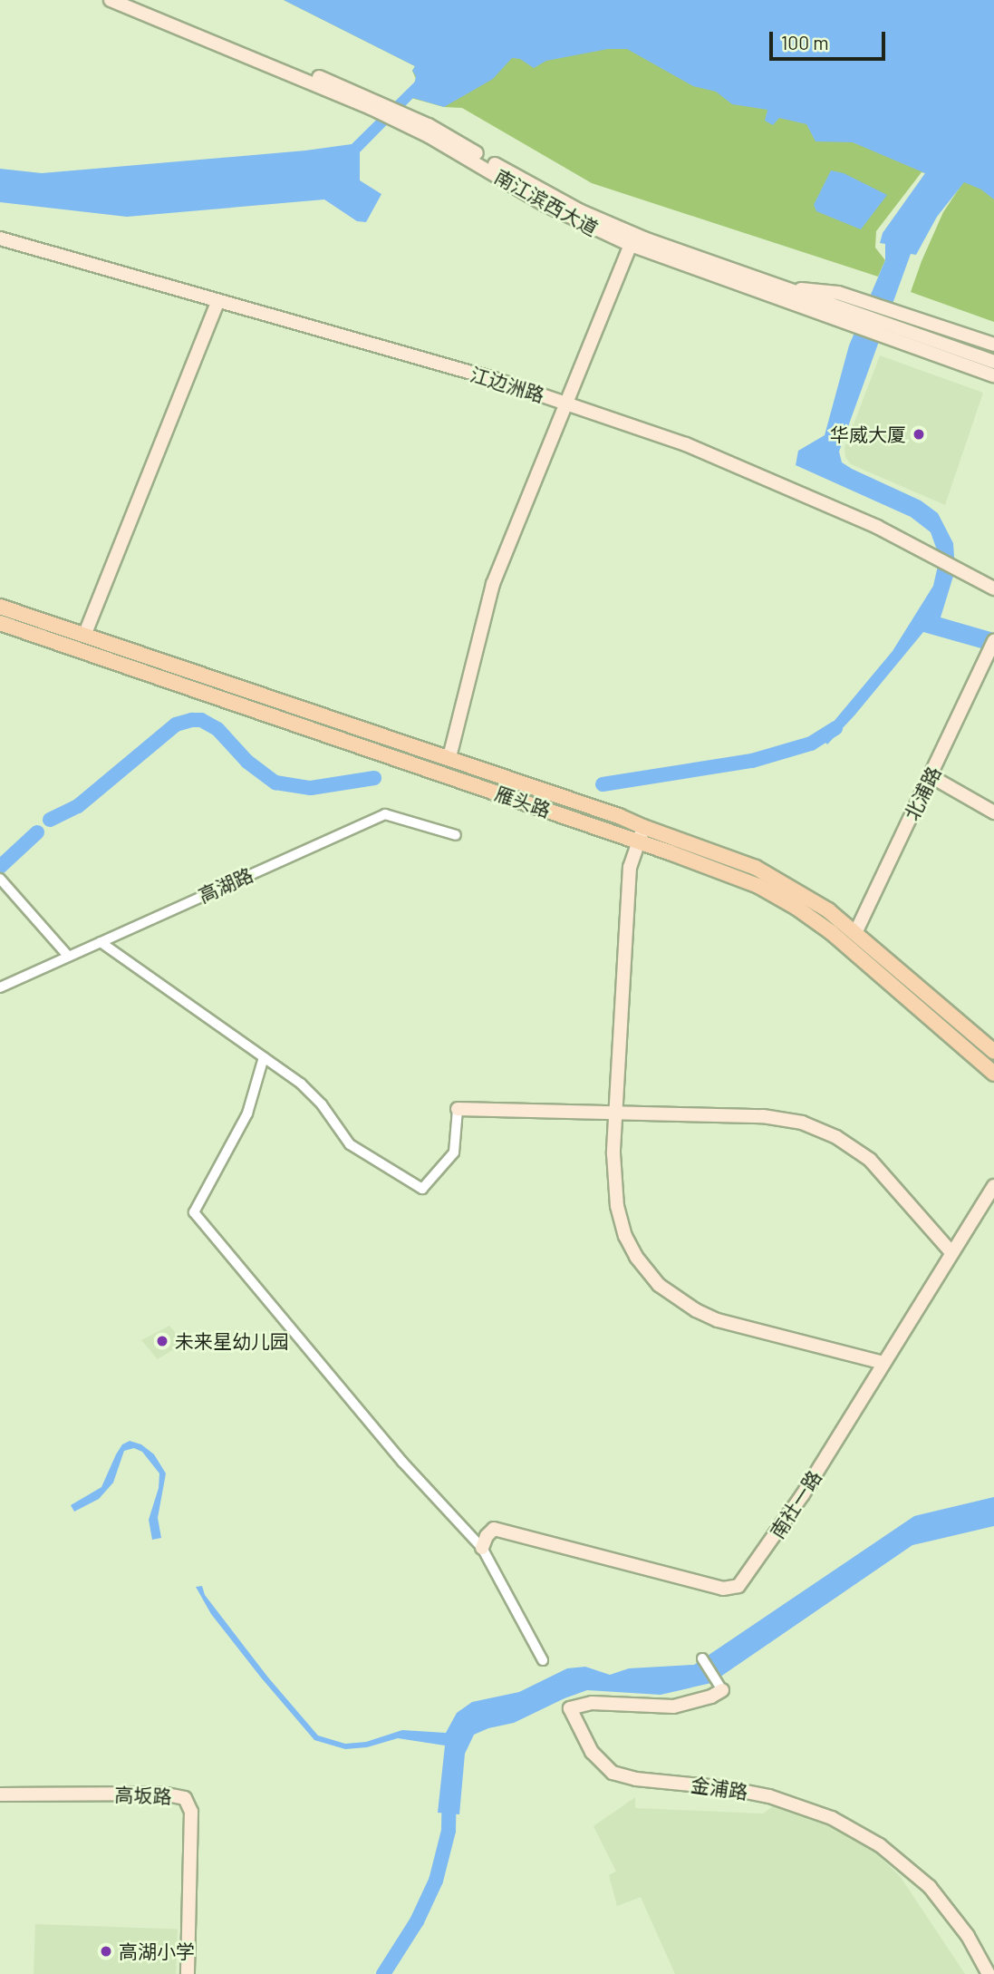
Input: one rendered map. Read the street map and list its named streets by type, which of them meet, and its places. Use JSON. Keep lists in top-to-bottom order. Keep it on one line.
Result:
{"streets":{"main road":["雁头路"],"street":["南江滨西大道","江边洲路","北浦路","高湖路","南社一路","金浦路","高坂路"]},"crossings":[["北浦路","雁头路"]],"places":["华威大厦","未来星幼儿园","高湖小学"],"scale_bar":"100 m"}
